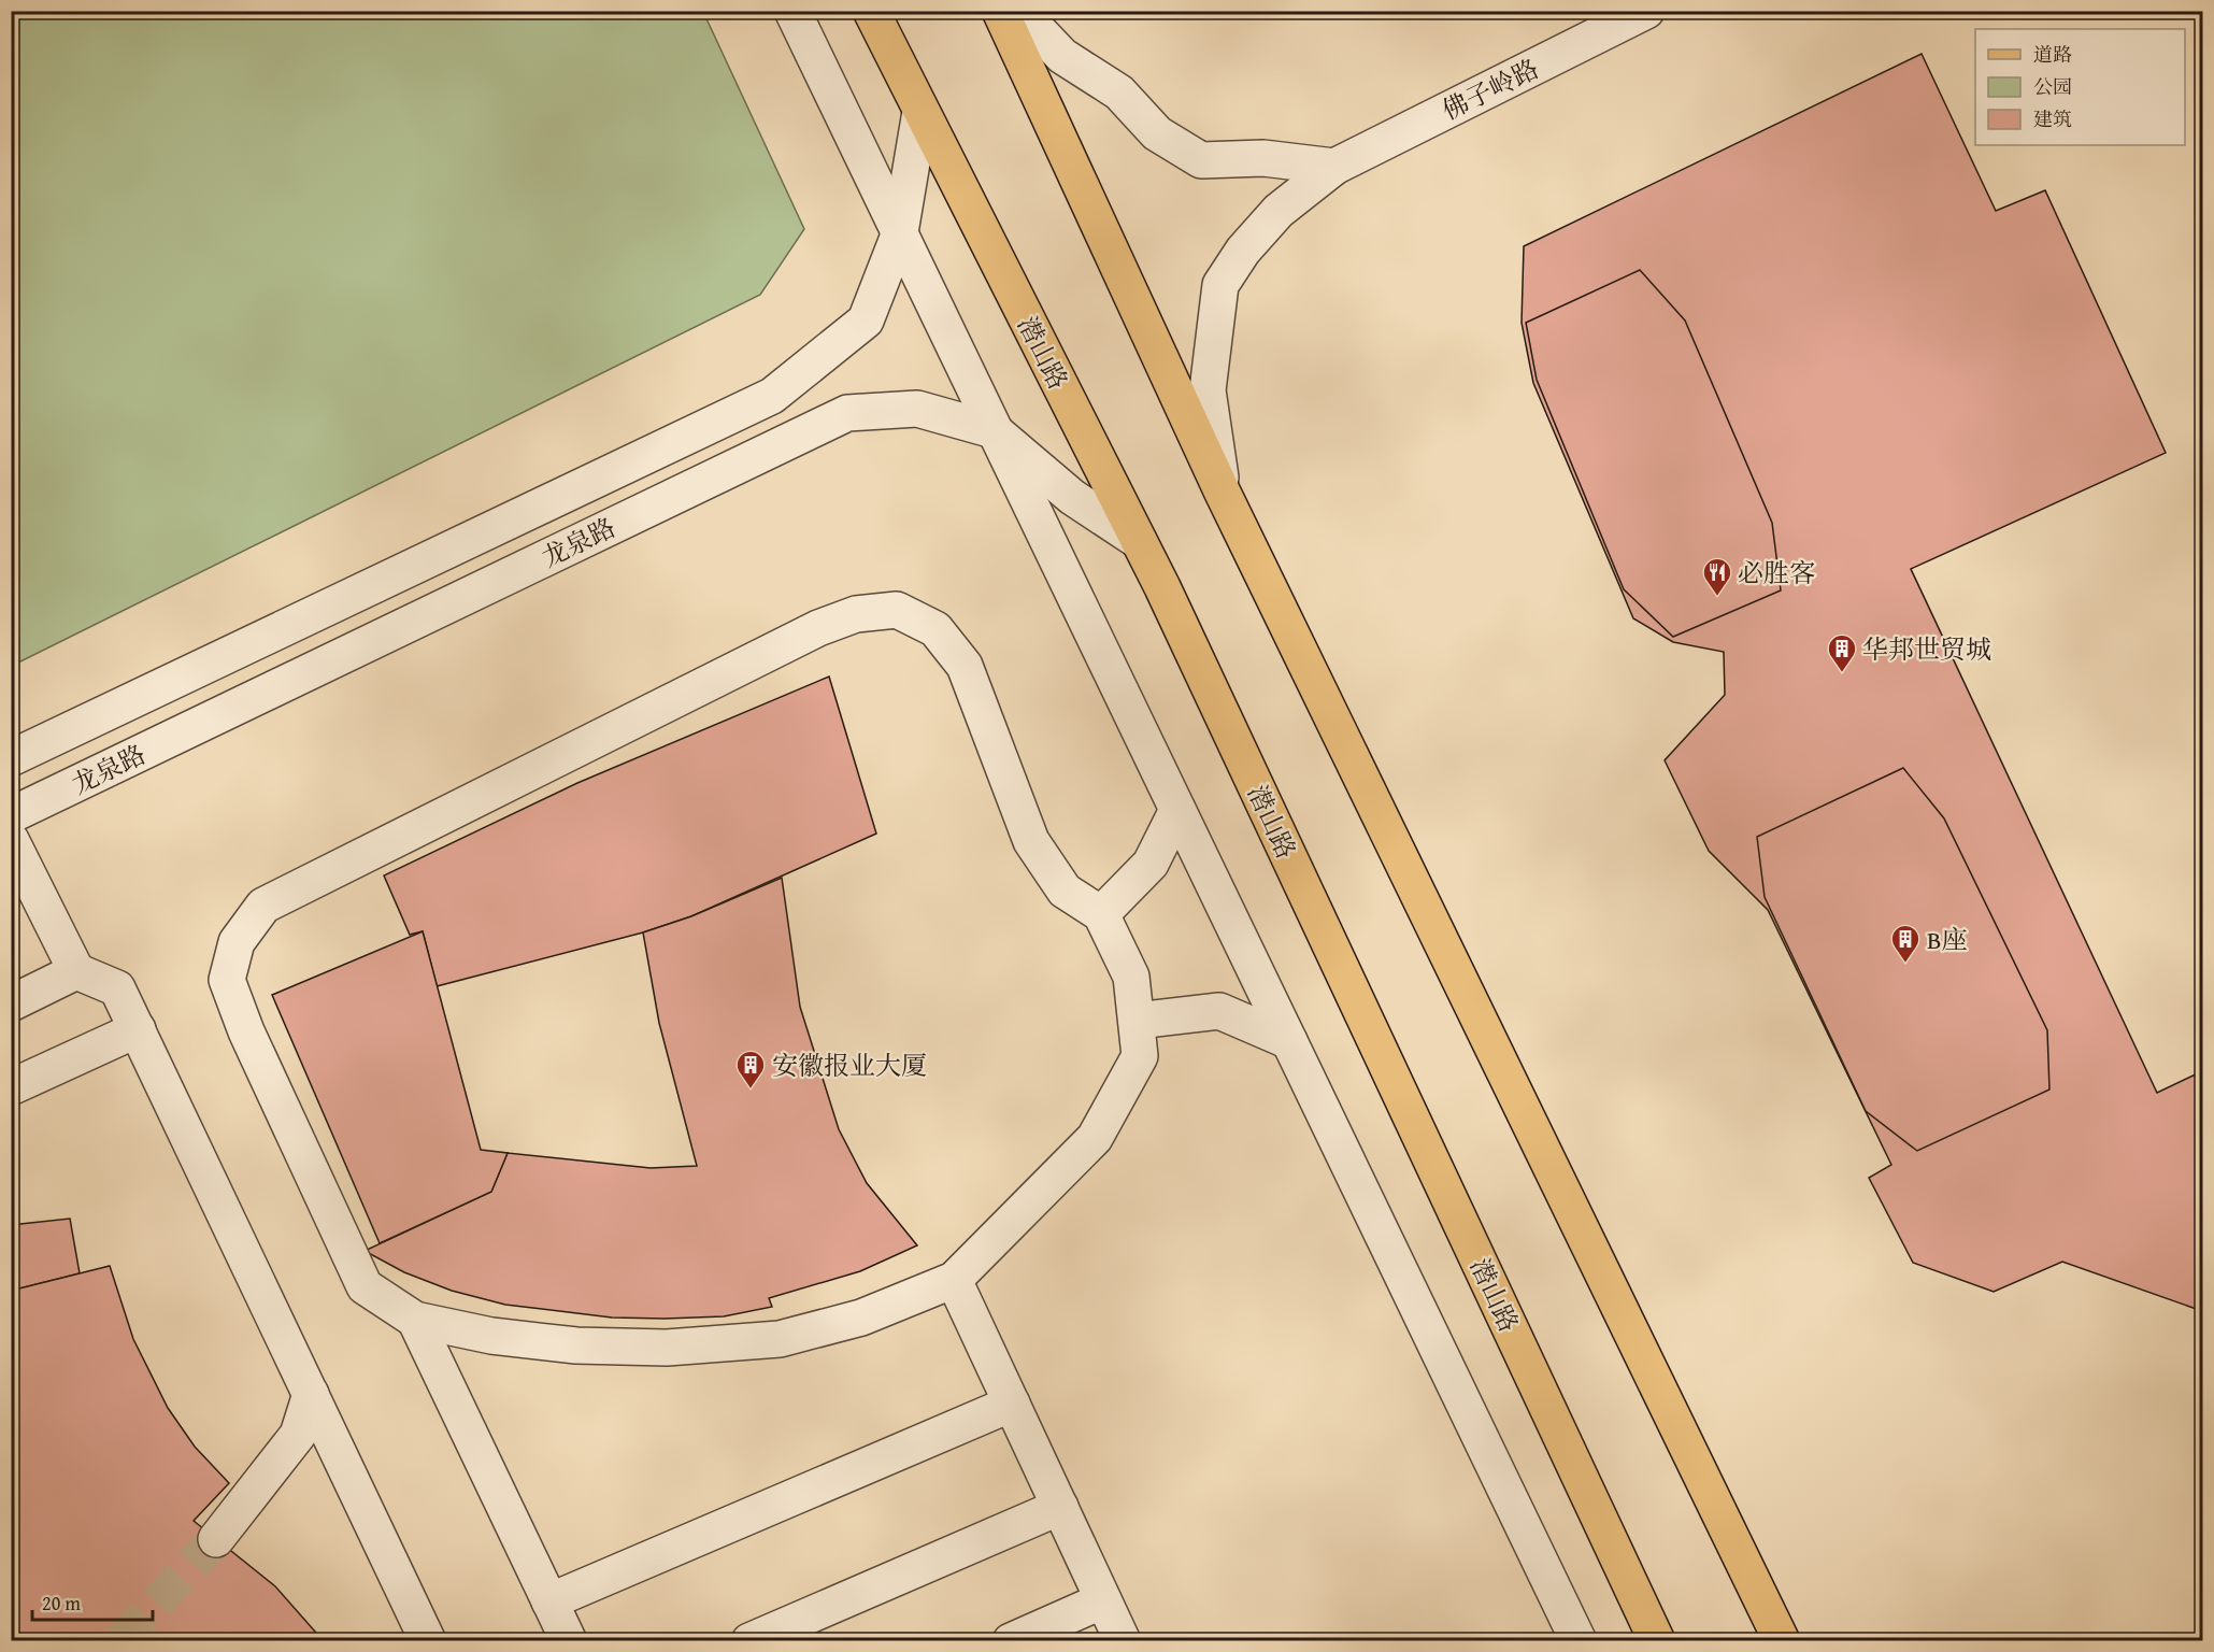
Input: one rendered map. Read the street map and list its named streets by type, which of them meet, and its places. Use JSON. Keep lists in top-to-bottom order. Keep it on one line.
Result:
{"streets":{"main road":["潜山路"],"street":["佛子岭路","龙泉路"]},"crossings":[["潜山路","龙泉路"]],"places":{"restaurant":["必胜客"],"building":["华邦世贸城","B座","安徽报业大厦"]},"legend":["道路","公园","建筑"],"scale_bar":"20 m"}
